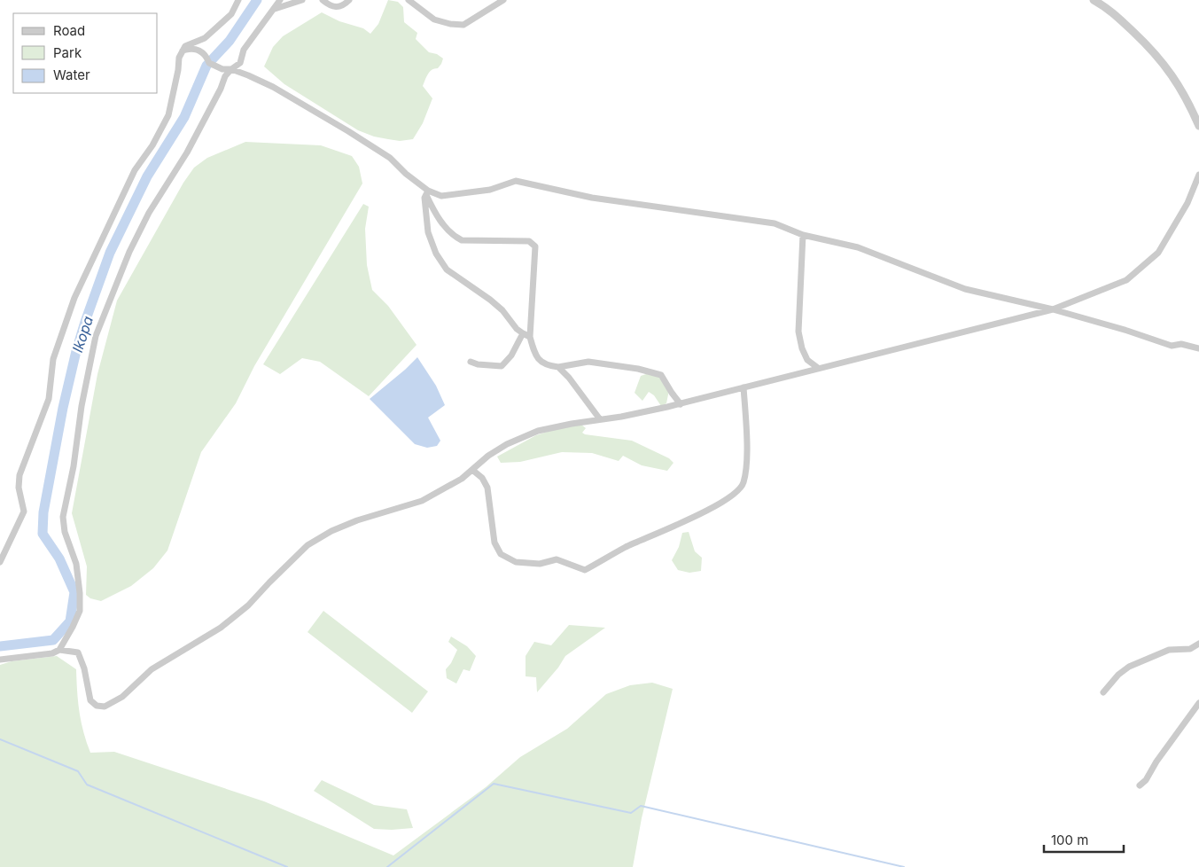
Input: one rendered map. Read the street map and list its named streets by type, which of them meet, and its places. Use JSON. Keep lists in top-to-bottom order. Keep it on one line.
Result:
{"water":["Ikopa"],"legend":["Road","Park","Water"],"scale_bar":"100 m"}
